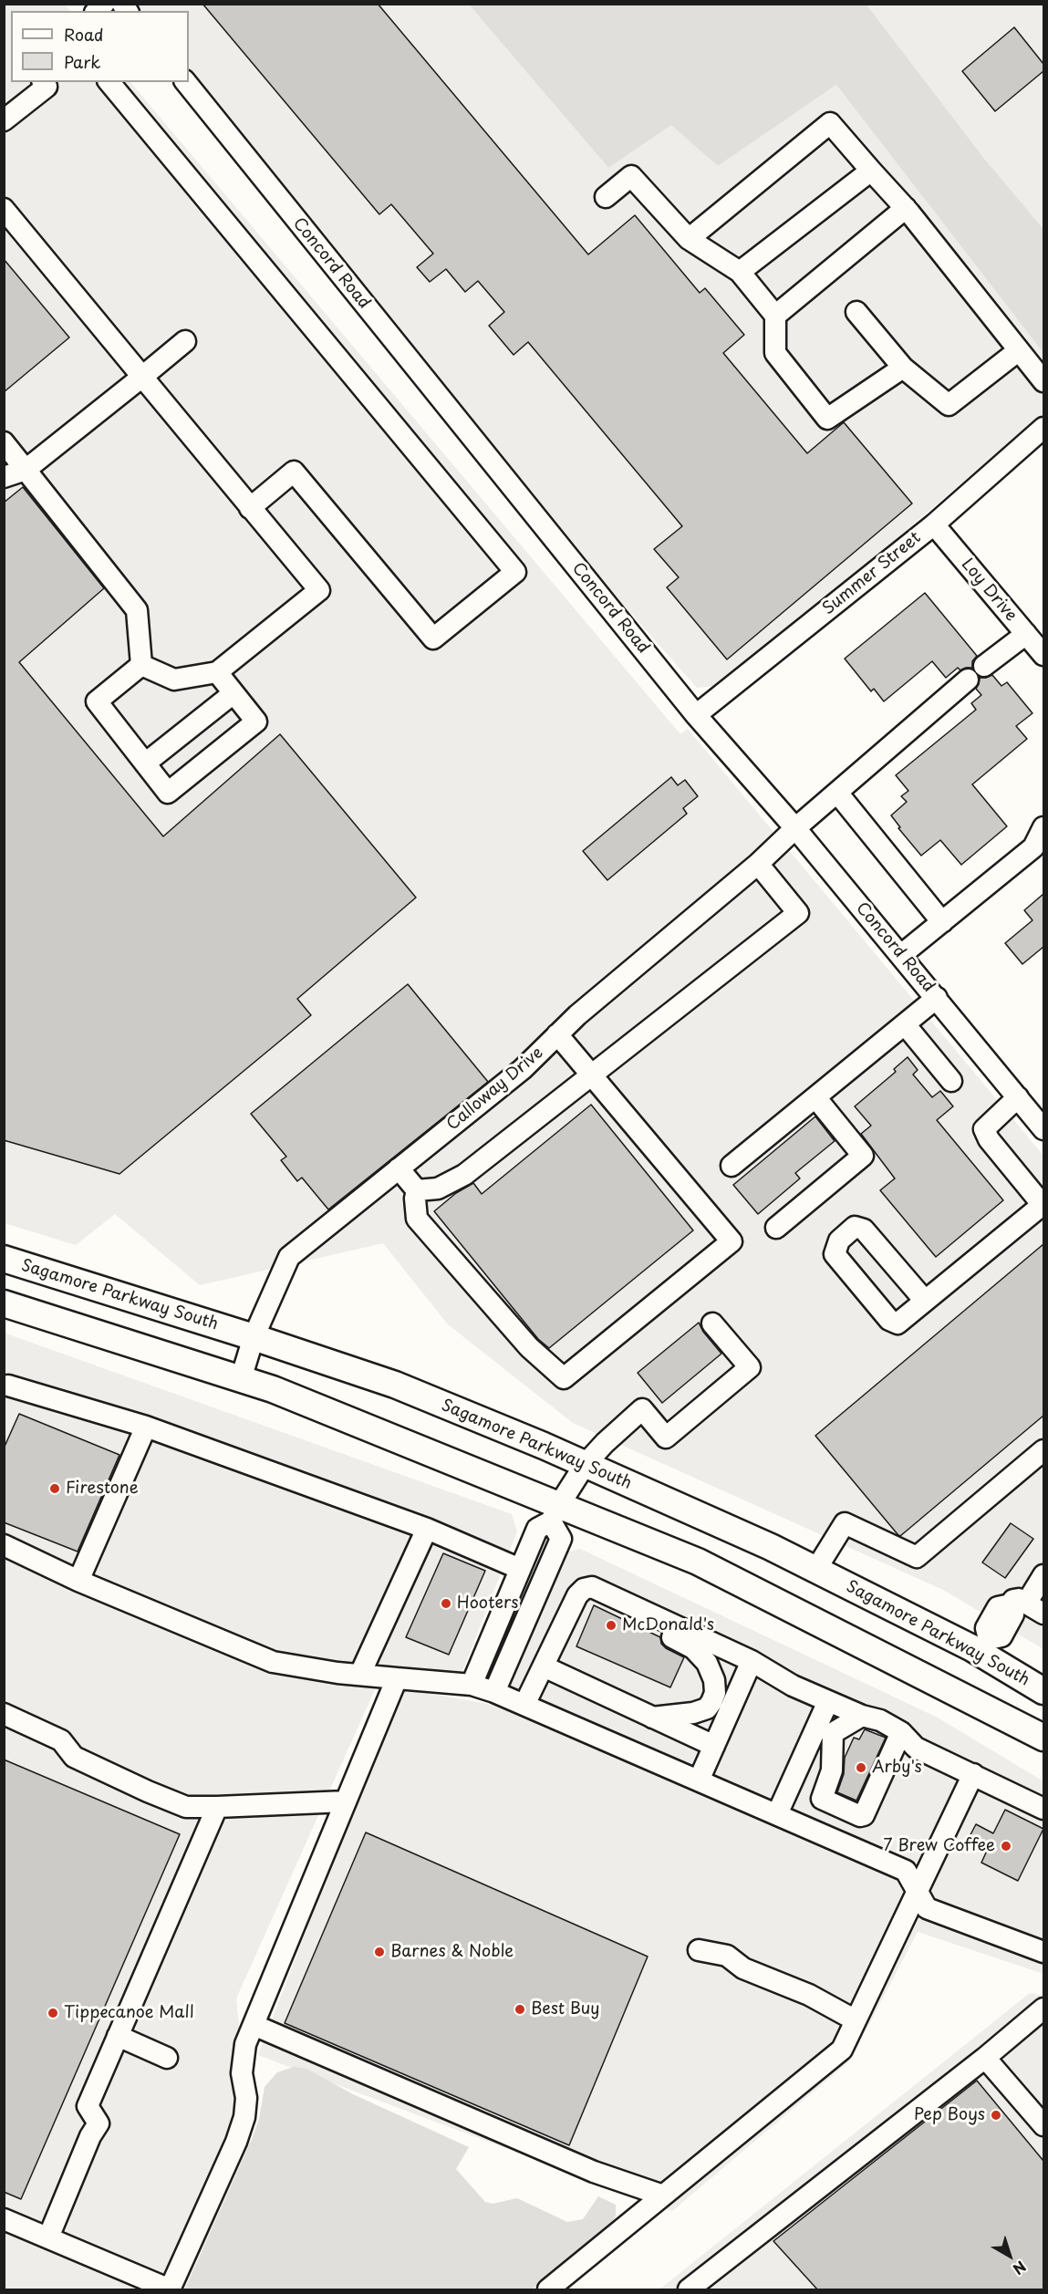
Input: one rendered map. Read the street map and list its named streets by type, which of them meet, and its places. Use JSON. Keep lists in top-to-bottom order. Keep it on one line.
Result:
{"streets":{"main road":["Sagamore Parkway South"],"street":["Concord Road","Summer Street","Loy Drive","Calloway Drive"]},"crossings":[["Concord Road","Summer Street"],["Concord Road","Calloway Drive"],["Summer Street","Loy Drive"],["Calloway Drive","Sagamore Parkway South"]],"places":["Firestone","Hooters","McDonald's","Arby's","7 Brew Coffee","Barnes & Noble","Best Buy","Tippecanoe Mall","Pep Boys"],"legend":["Road","Park"],"north":"bottom right"}
